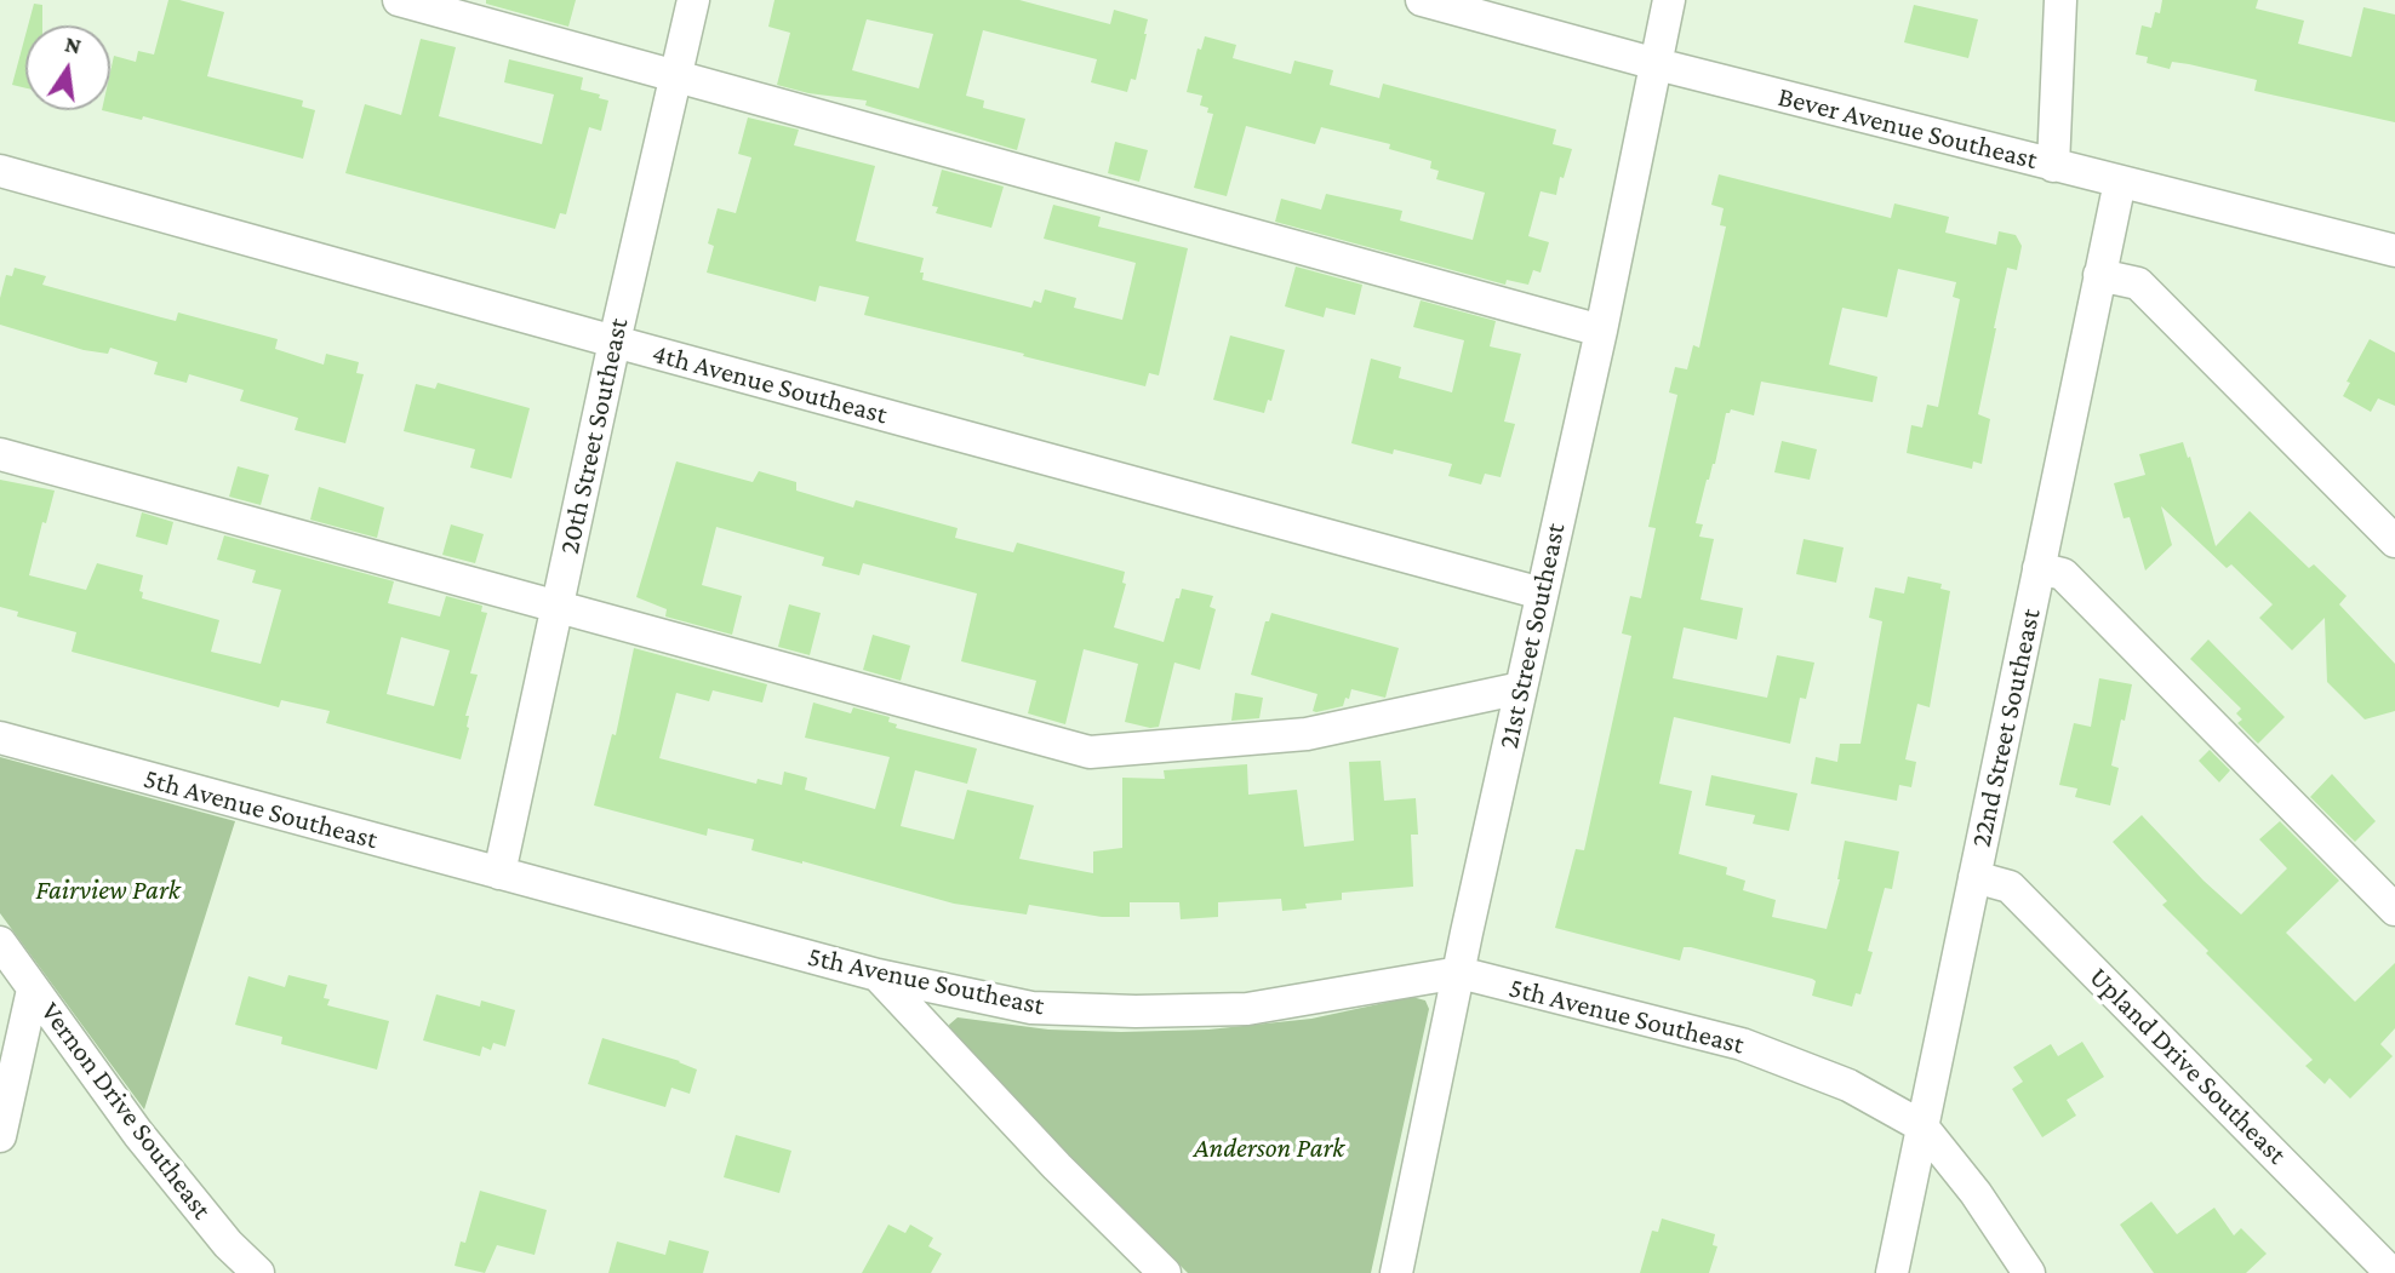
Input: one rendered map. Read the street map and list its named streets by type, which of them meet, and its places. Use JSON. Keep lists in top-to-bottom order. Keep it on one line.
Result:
{"streets":{"street":["Bever Avenue Southeast","4th Avenue Southeast","20th Street Southeast","21st Street Southeast","22nd Street Southeast","5th Avenue Southeast","Upland Drive Southeast","Vernon Drive Southeast"]},"crossings":[["Bever Avenue Southeast","21st Street Southeast"],["Bever Avenue Southeast","22nd Street Southeast"],["4th Avenue Southeast","20th Street Southeast"],["4th Avenue Southeast","21st Street Southeast"],["20th Street Southeast","5th Avenue Southeast"],["21st Street Southeast","5th Avenue Southeast"],["22nd Street Southeast","5th Avenue Southeast"],["22nd Street Southeast","Upland Drive Southeast"]],"parks":["Fairview Park","Anderson Park"],"north":"top"}
